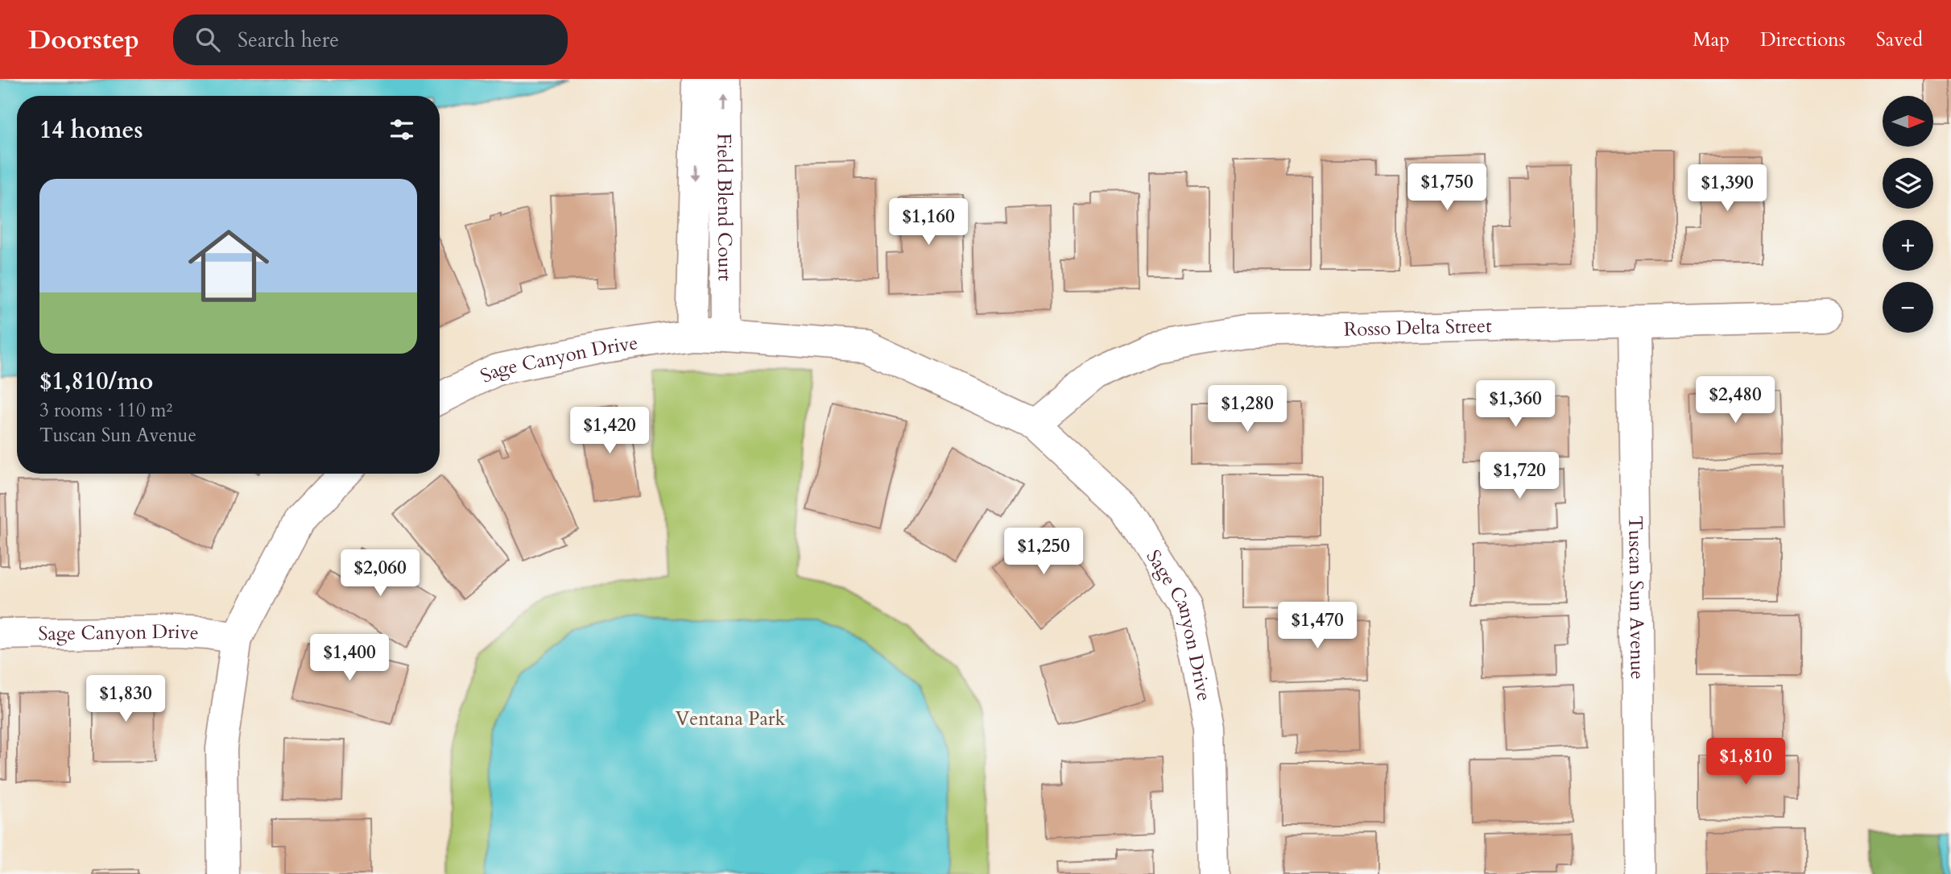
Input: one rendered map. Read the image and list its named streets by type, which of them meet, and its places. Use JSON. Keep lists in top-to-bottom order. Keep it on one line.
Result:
{"streets":{"street":["Field Blend Court","Rosso Delta Street","Sage Canyon Drive","Tuscan Sun Avenue"]},"crossings":[["Field Blend Court","Sage Canyon Drive"],["Rosso Delta Street","Sage Canyon Drive"],["Rosso Delta Street","Tuscan Sun Avenue"]],"parks":["Ventana Park"],"north":"right","page":{"header":"Doorstep","search":"Search here","nav":["Map","Directions","Saved"],"map_buttons":["+","−"],"heading":"14 homes","price":["$1,750","$1,390","$1,160","$2,480","$1,360","$1,280","$1,420","$1,720","$1,250","$2,060","$1,470","$1,400","$1,830","$1,810"],"list":[{"name":"$1,810/mo","note":"3 rooms · 110 m² · Tuscan Sun Avenue"}]}}
